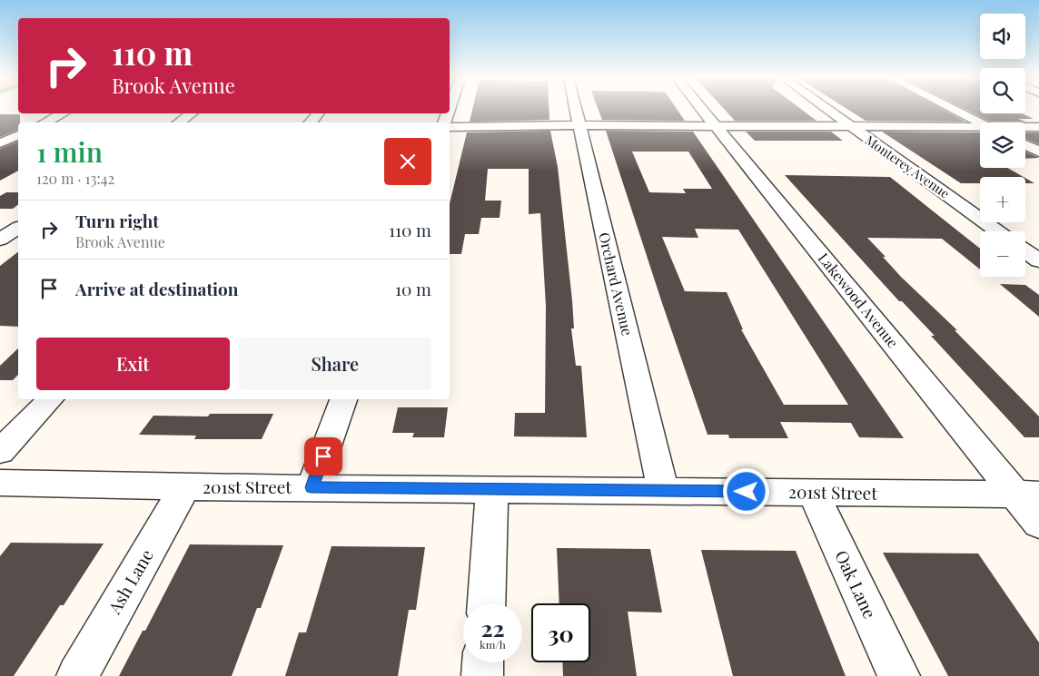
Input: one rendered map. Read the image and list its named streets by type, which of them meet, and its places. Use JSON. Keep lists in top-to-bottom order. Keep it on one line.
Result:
{"streets":{"street":["Monterey Avenue","Orchard Avenue","Lakewood Avenue","201st Street","Ash Lane","Oak Lane"]},"crossings":[["Orchard Avenue","201st Street"],["Lakewood Avenue","201st Street"],["201st Street","Ash Lane"],["201st Street","Oak Lane"]],"page":{"map_buttons":["+","−"],"turn":["110 m","Brook Avenue"],"heading":["1 min","120 m · 13:42"],"list":[{"name":"Turn right","note":"Brook Avenue","value":"110 m"},{"name":"Arrive at destination","value":"10 m"}],"buttons":["Exit","Share"],"speed":"22 km/h","limit":"30"}}
